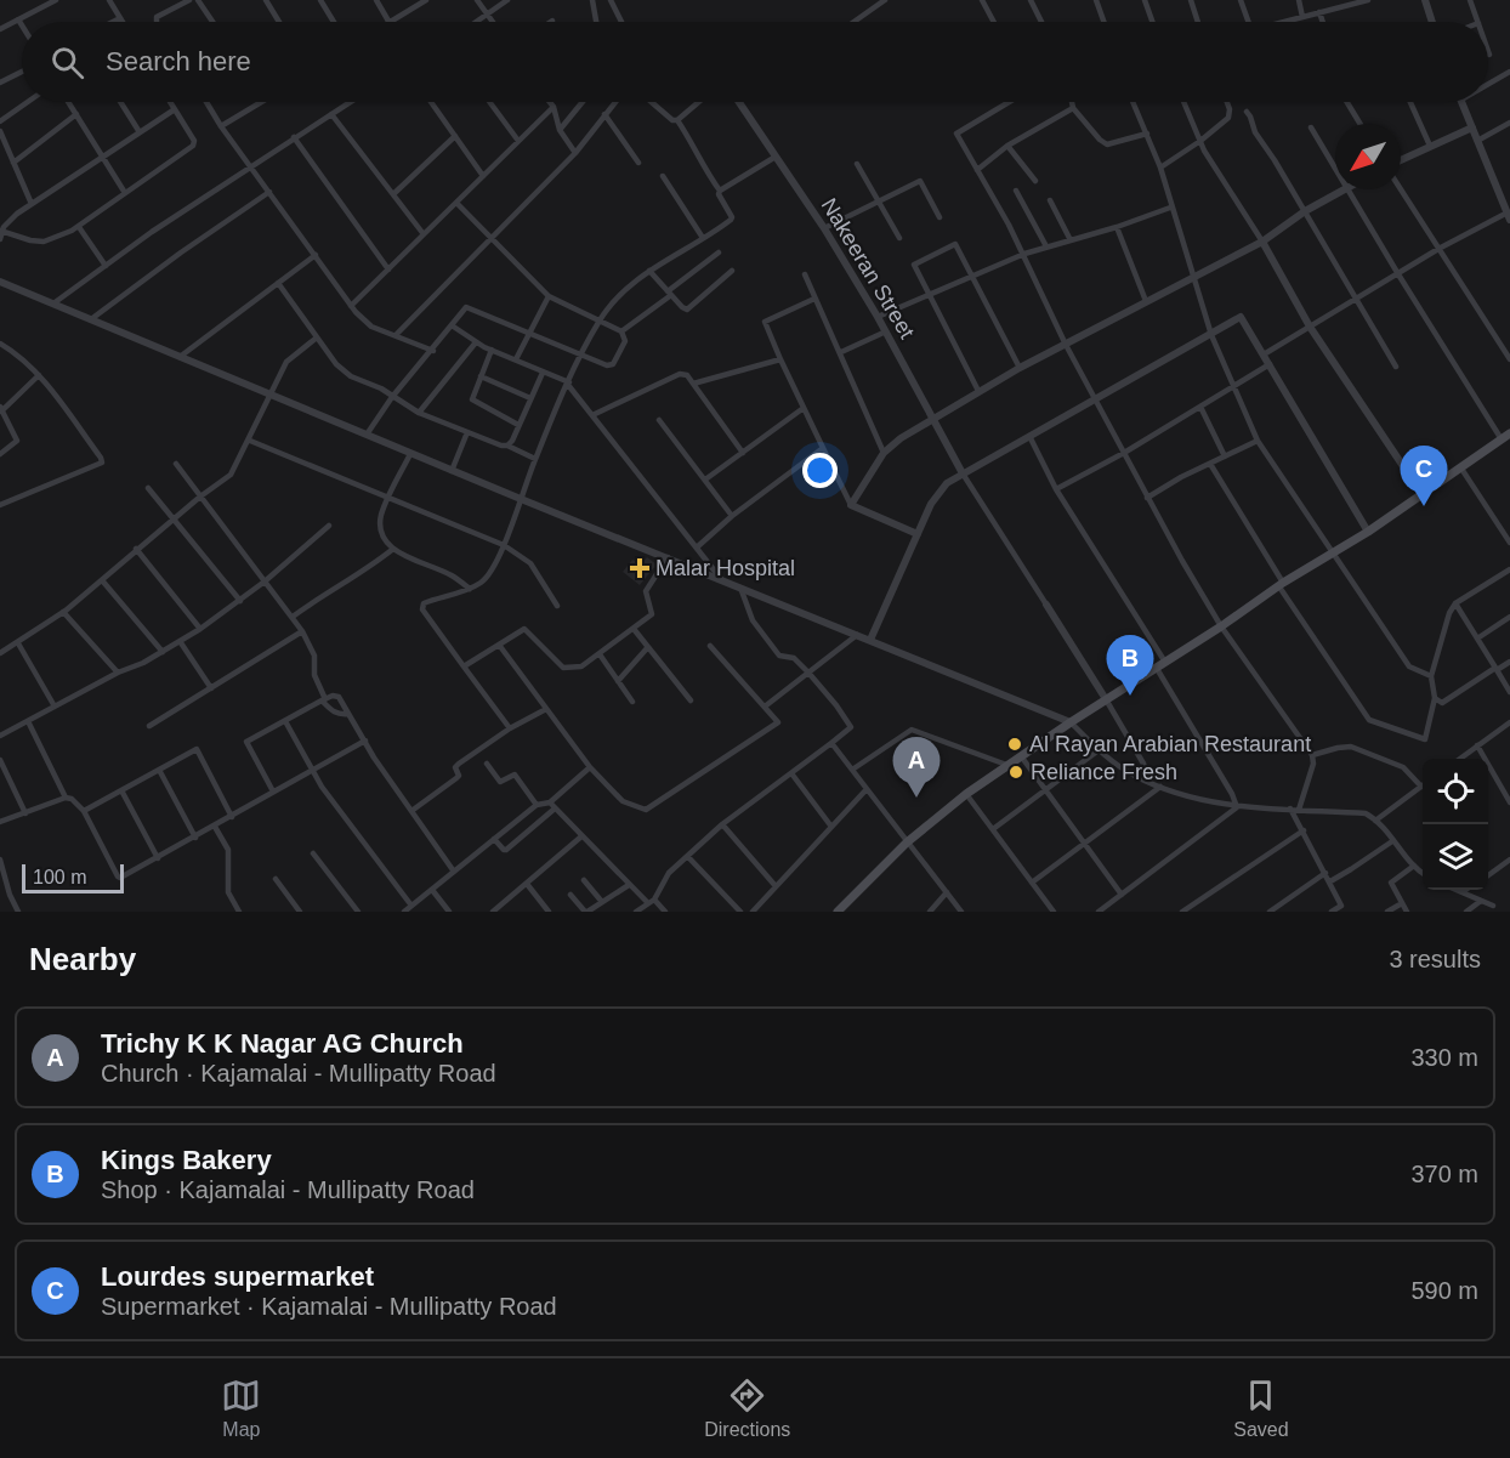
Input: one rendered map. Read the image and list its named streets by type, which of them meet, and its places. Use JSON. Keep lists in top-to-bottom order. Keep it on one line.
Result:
{"streets":{"street":["Nakeeran Street"]},"places":{"health":["Malar Hospital"],"other":["Al Rayan Arabian Restaurant","Reliance Fresh"]},"scale_bar":"100 m","north":"bottom left","page":{"search":"Search here","pins":["C","B","A"],"scale":"100 m","heading":["Nearby","3 results"],"list":[{"mark":"A","name":"Trichy K K Nagar AG Church","note":"Church · Kajamalai - Mullipatty Road","value":"330 m"},{"mark":"B","name":"Kings Bakery","note":"Shop · Kajamalai - Mullipatty Road","value":"370 m"},{"mark":"C","name":"Lourdes supermarket","note":"Supermarket · Kajamalai - Mullipatty Road","value":"590 m"}],"nav":["Map","Directions","Saved"]}}
